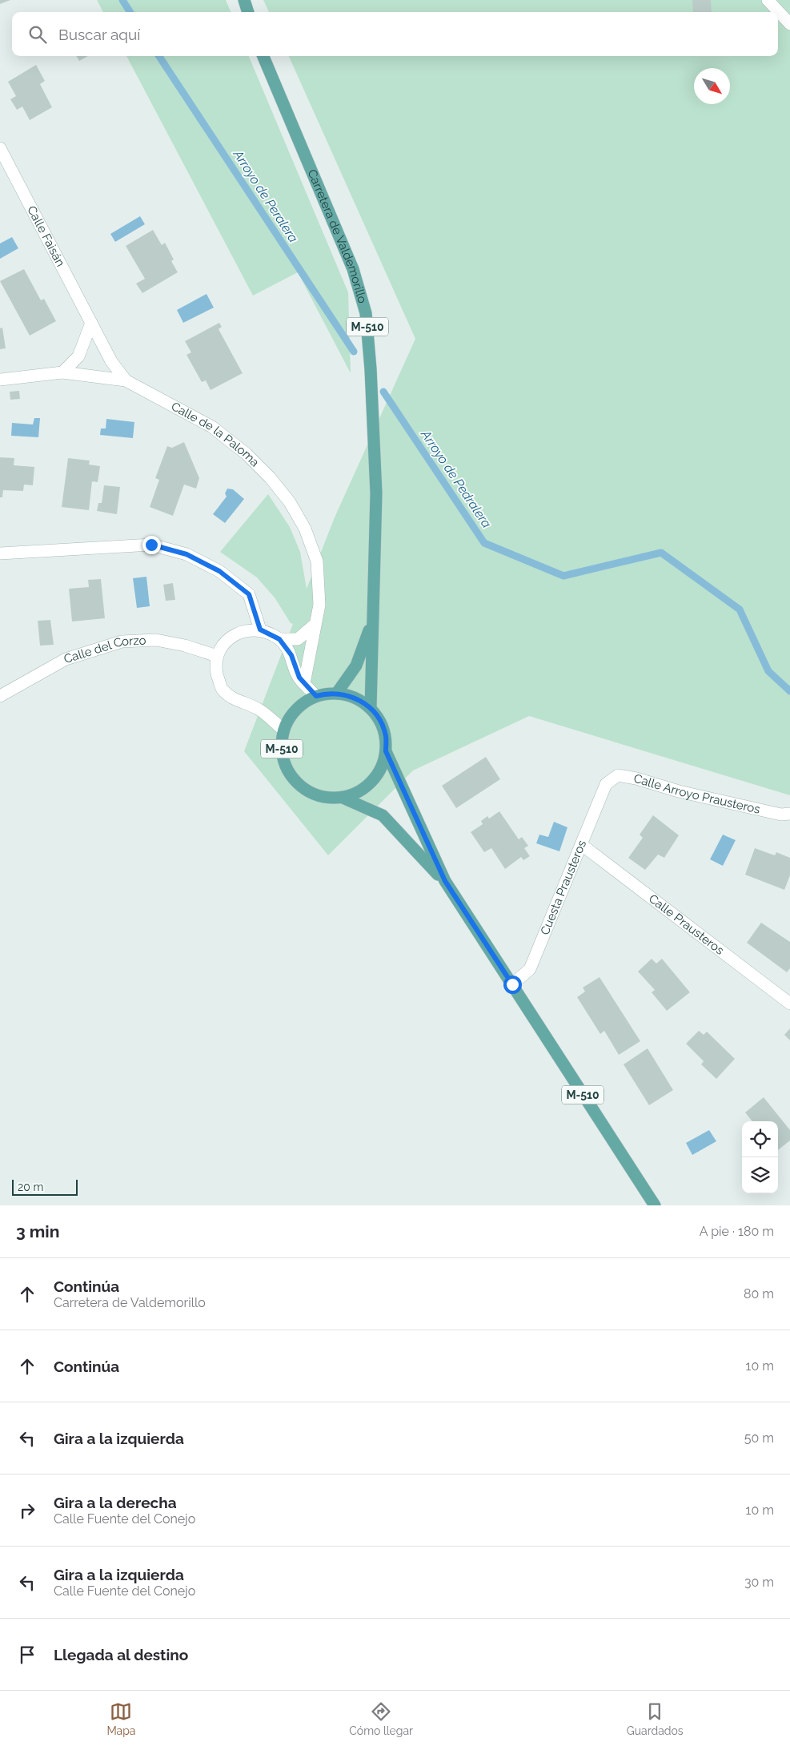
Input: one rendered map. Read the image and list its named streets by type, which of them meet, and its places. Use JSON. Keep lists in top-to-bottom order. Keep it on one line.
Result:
{"streets":{"main road":["Carretera de Valdemorillo","M-510"],"street":["Calle Faisán","Calle de la Paloma","Calle del Corzo","Calle Arroyo Prausteros","Cuesta Prausteros","Calle Prausteros"]},"crossings":[["Calle Faisán","Calle de la Paloma"],["Carretera de Valdemorillo","M-510"],["M-510","Cuesta Prausteros"],["Calle Arroyo Prausteros","Cuesta Prausteros"],["Cuesta Prausteros","Calle Prausteros"]],"water":["Arroyo de Peralera","Arroyo de Pedralera"],"scale_bar":"20 m","north":"bottom right","page":{"search":"Buscar aquí","scale":"20 m","heading":["3 min","A pie · 180 m"],"list":[["Continúa","Carretera de Valdemorillo","80 m"],["Continúa","10 m"],["Gira a la izquierda","50 m"],["Gira a la derecha","Calle Fuente del Conejo","10 m"],["Gira a la izquierda","Calle Fuente del Conejo","30 m"],"Llegada al destino"],"nav":["Mapa","Cómo llegar","Guardados"]}}
